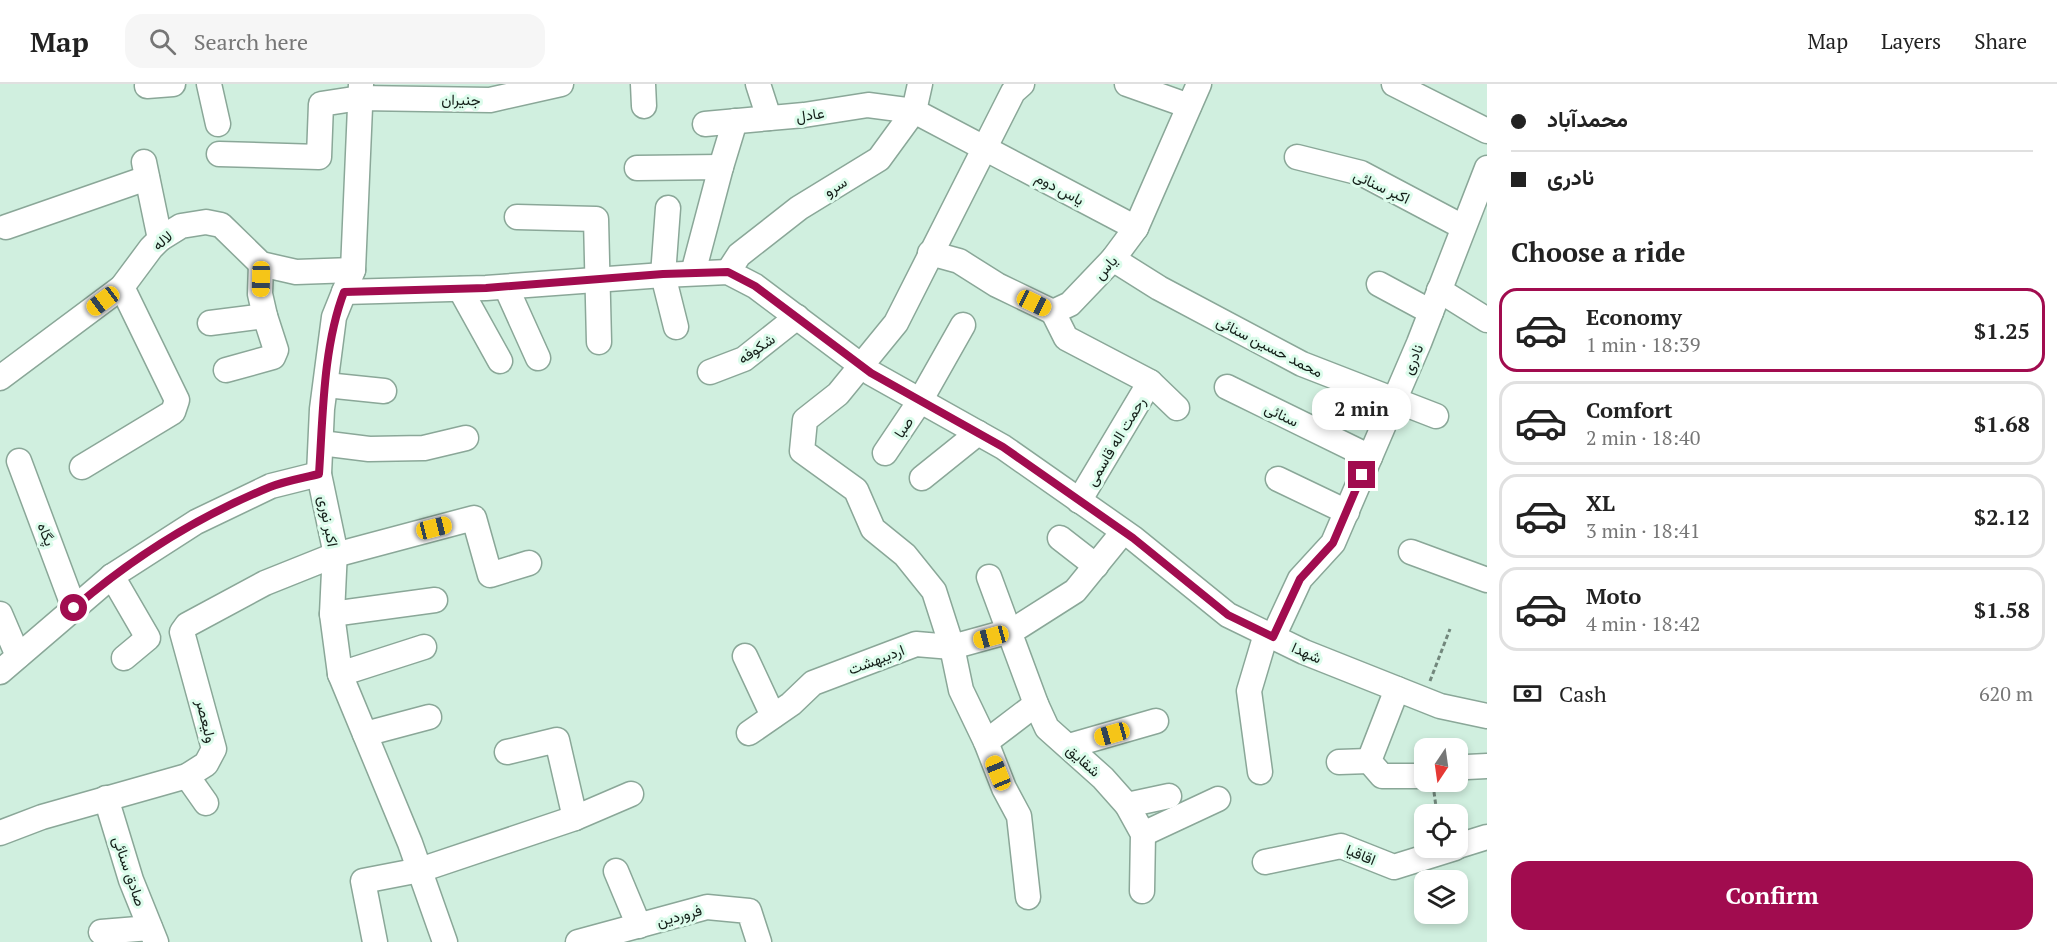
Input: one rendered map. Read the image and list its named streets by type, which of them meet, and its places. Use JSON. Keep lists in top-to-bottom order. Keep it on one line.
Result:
{"streets":{"street":["جنیران","عادل","سرو","اکبر سنائی","یاس دوم","لاله","یاس","محمد حسین سنائی","شکوفه","نادری","سنائی","صبا","رحمت اله قاسمی","اکبر نوری","پگاه","شهدا","اردیبهشت","ولیعصر","شقایق","اقاقیا","صادق سنائی","فروردین"]},"crossings":[["جنیران","اکبر نوری"],["عادل","سرو"],["عادل","یاس دوم"],["سرو","یاس دوم"],["سرو","شهدا"],["اکبر سنائی","نادری"],["یاس دوم","یاس"],["یاس","محمد حسین سنائی"],["محمد حسین سنائی","نادری"],["شکوفه","شهدا"],["نادری","سنائی"],["نادری","شهدا"],["صبا","شهدا"],["رحمت اله قاسمی","شهدا"],["اکبر نوری","ولیعصر"],["شهدا","اردیبهشت"],["اردیبهشت","شقایق"],["ولیعصر","صادق سنائی"]],"north":"bottom","page":{"header":"Map","search":"Search here","nav":["Map","Layers","Share"],"banner":["محمدآباد","نادری"],"heading":"Choose a ride","list":[{"name":"Economy","note":"1 min · 18:39","value":"$1.25"},{"name":"Comfort","note":"2 min · 18:40","value":"$1.68"},{"name":"XL","note":"3 min · 18:41","value":"$2.12"},{"name":"Moto","note":"4 min · 18:42","value":"$1.58"}],"bubble":"2 min","pay":["Cash","620 m"],"buttons":"Confirm"}}
